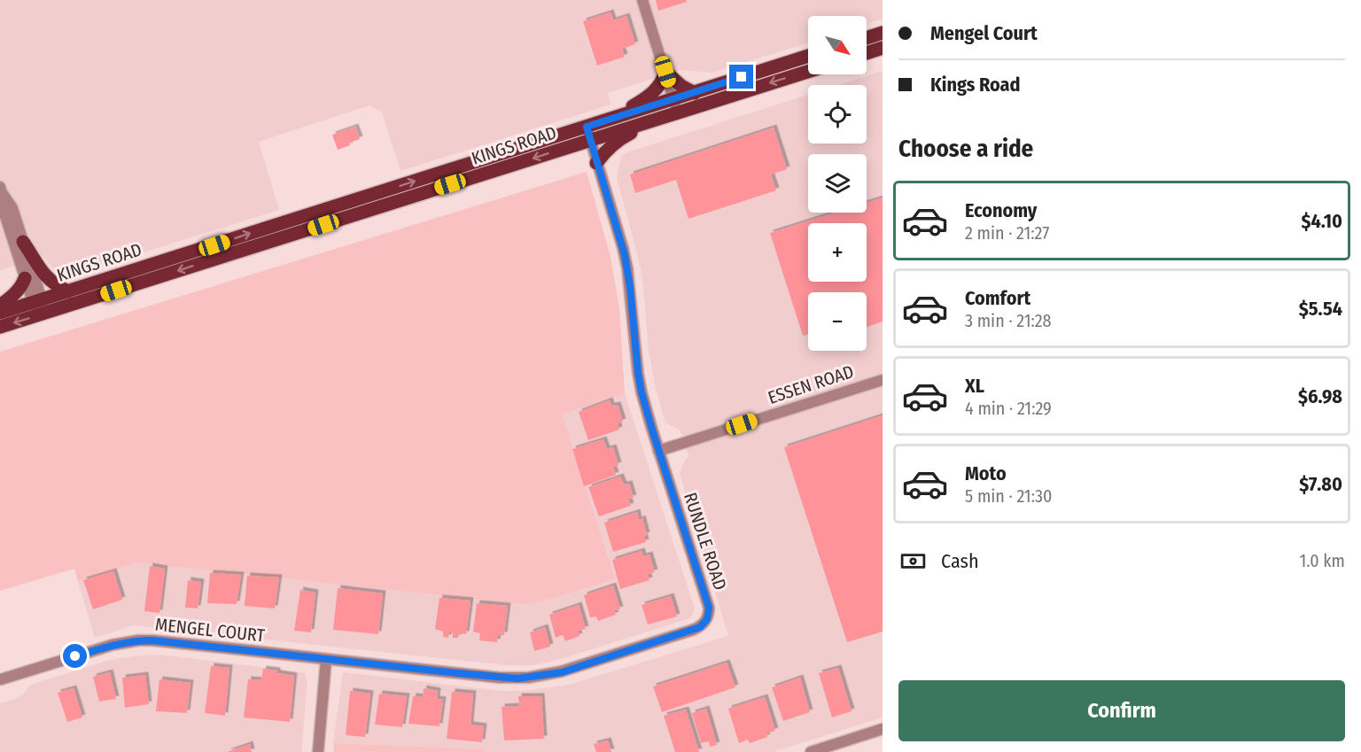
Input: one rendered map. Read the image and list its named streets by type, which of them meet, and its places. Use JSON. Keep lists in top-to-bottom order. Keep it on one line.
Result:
{"streets":{"main road":["KINGS ROAD"],"street":["ESSEN ROAD","RUNDLE ROAD","MENGEL COURT"]},"crossings":[["KINGS ROAD","RUNDLE ROAD"],["ESSEN ROAD","RUNDLE ROAD"],["RUNDLE ROAD","MENGEL COURT"]],"north":"bottom right","page":{"banner":["Mengel Court","Kings Road"],"map_buttons":["+","−"],"heading":"Choose a ride","list":[{"name":"Economy","note":"2 min · 21:27","value":"$4.10"},{"name":"Comfort","note":"3 min · 21:28","value":"$5.54"},{"name":"XL","note":"4 min · 21:29","value":"$6.98"},{"name":"Moto","note":"5 min · 21:30","value":"$7.80"}],"pay":["Cash","1.0 km"],"buttons":"Confirm"}}
